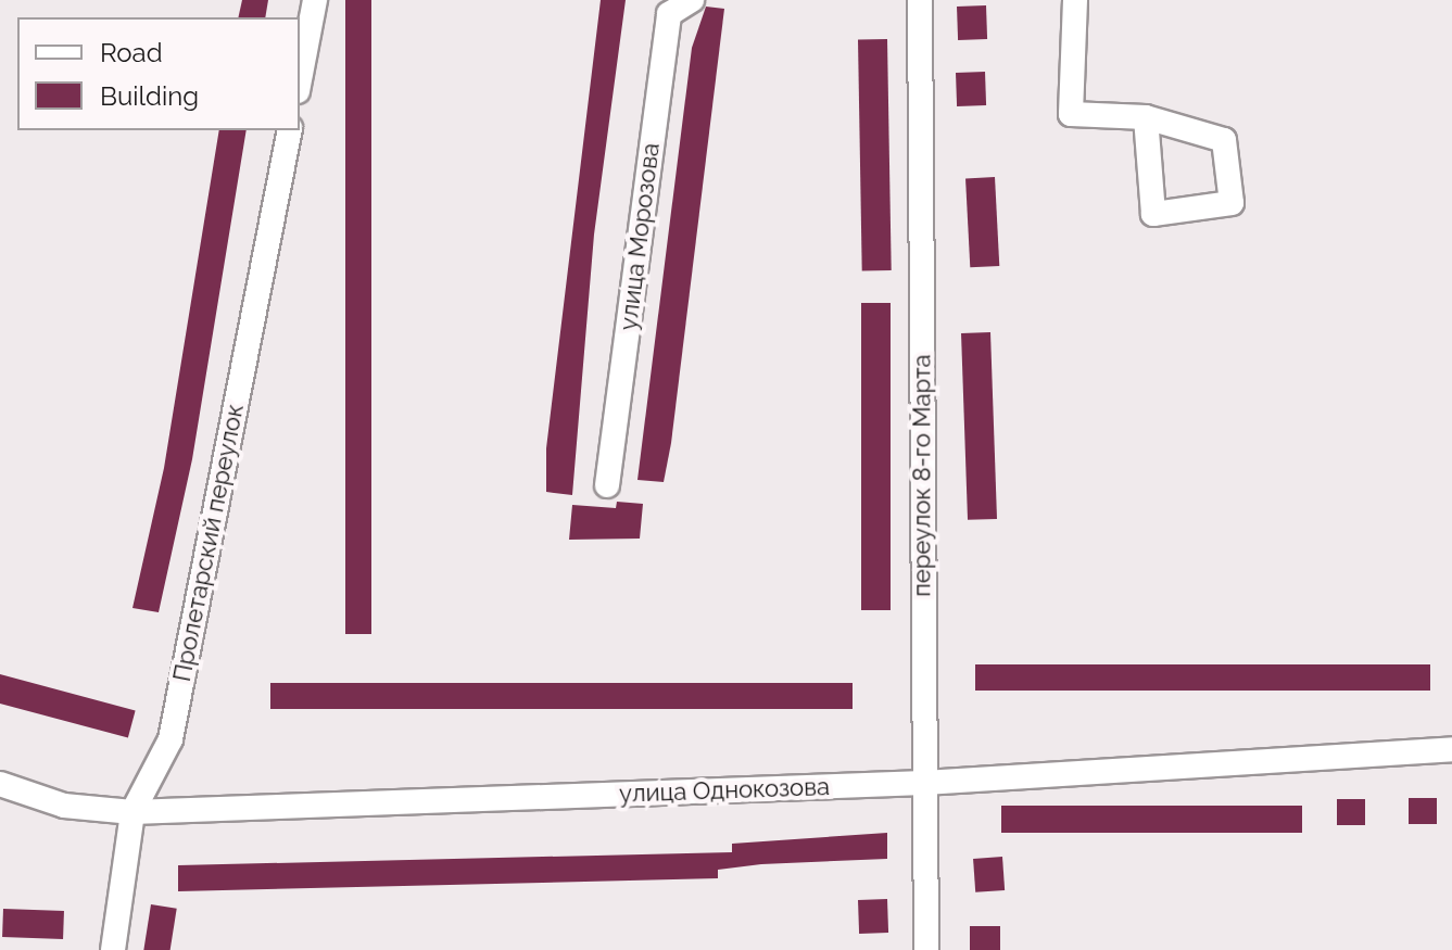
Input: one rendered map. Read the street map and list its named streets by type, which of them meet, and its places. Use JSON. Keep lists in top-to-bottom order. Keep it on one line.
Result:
{"streets":{"street":["улица Морозова","переулок 8-го Марта","Пролетарский переулок","улица Однокозова"]},"crossings":[["переулок 8-го Марта","улица Однокозова"],["Пролетарский переулок","улица Однокозова"]],"legend":["Road","Building"]}
